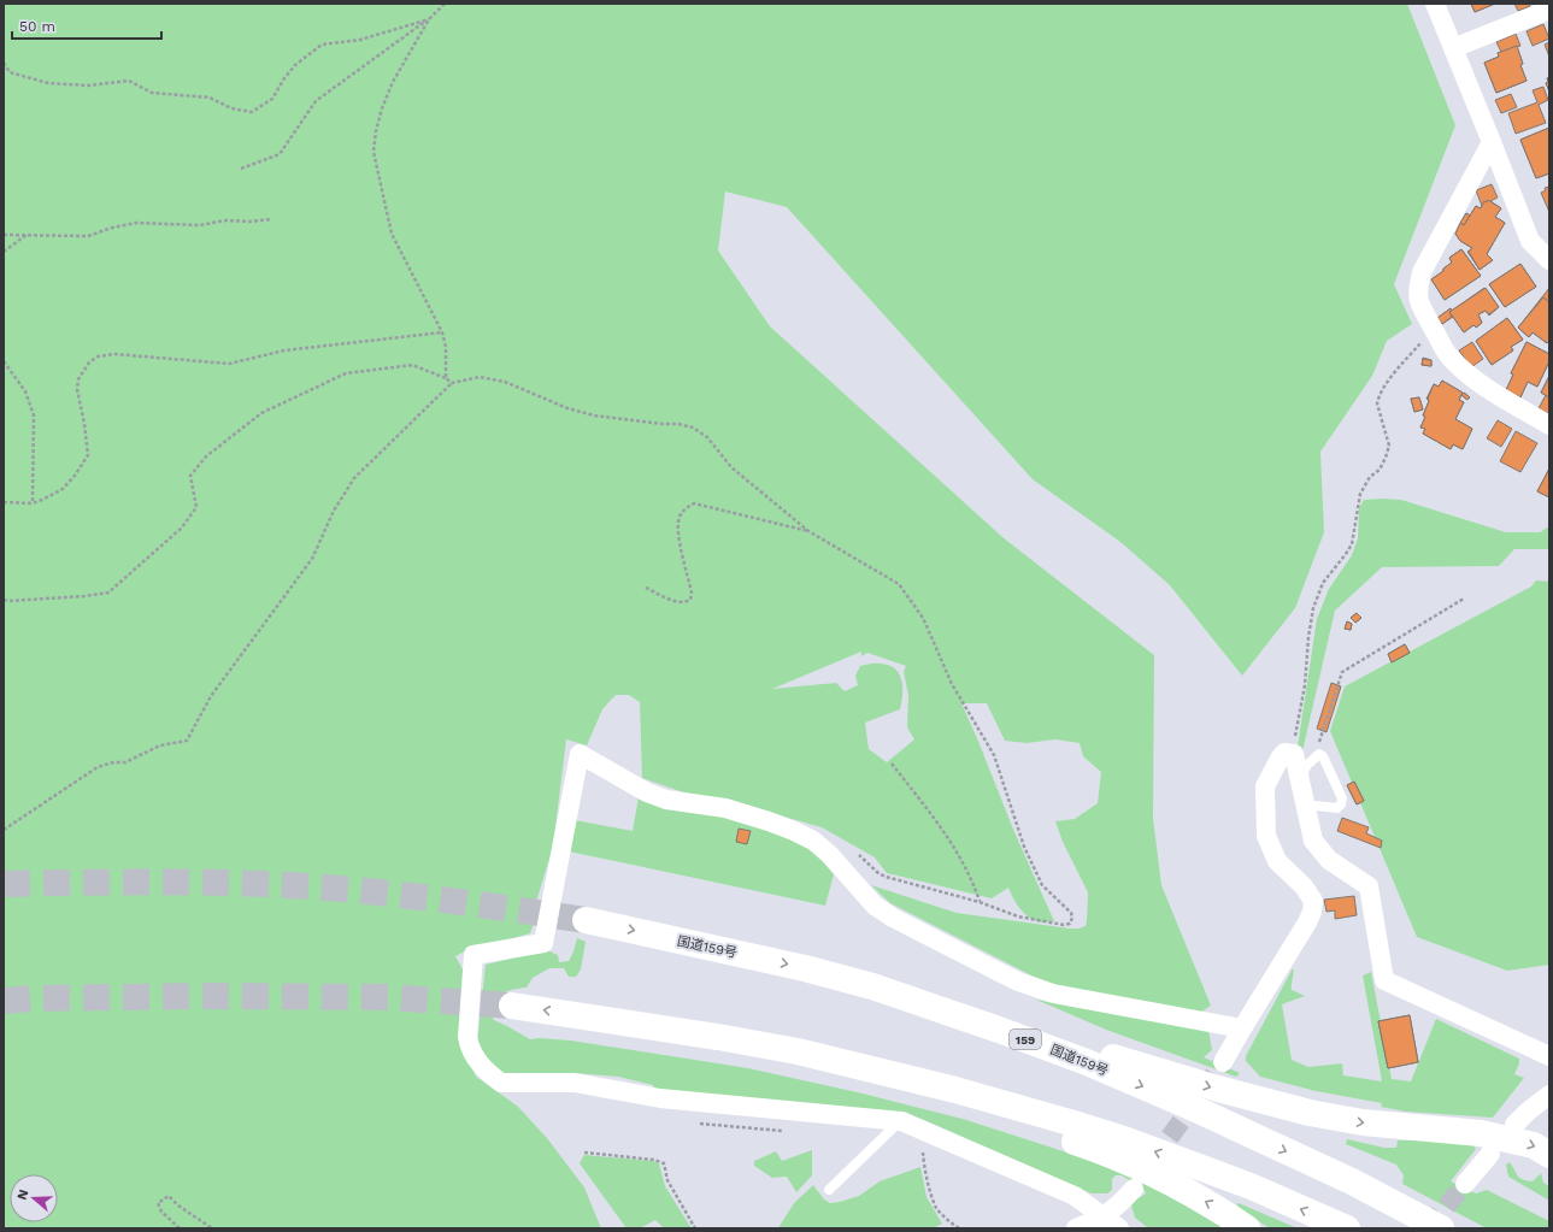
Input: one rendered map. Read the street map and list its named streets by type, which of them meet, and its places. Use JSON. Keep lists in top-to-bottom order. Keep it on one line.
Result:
{"streets":{"highway":["国道159号","159"]},"crossings":[["国道159号","159"]],"scale_bar":"50 m","north":"left"}
